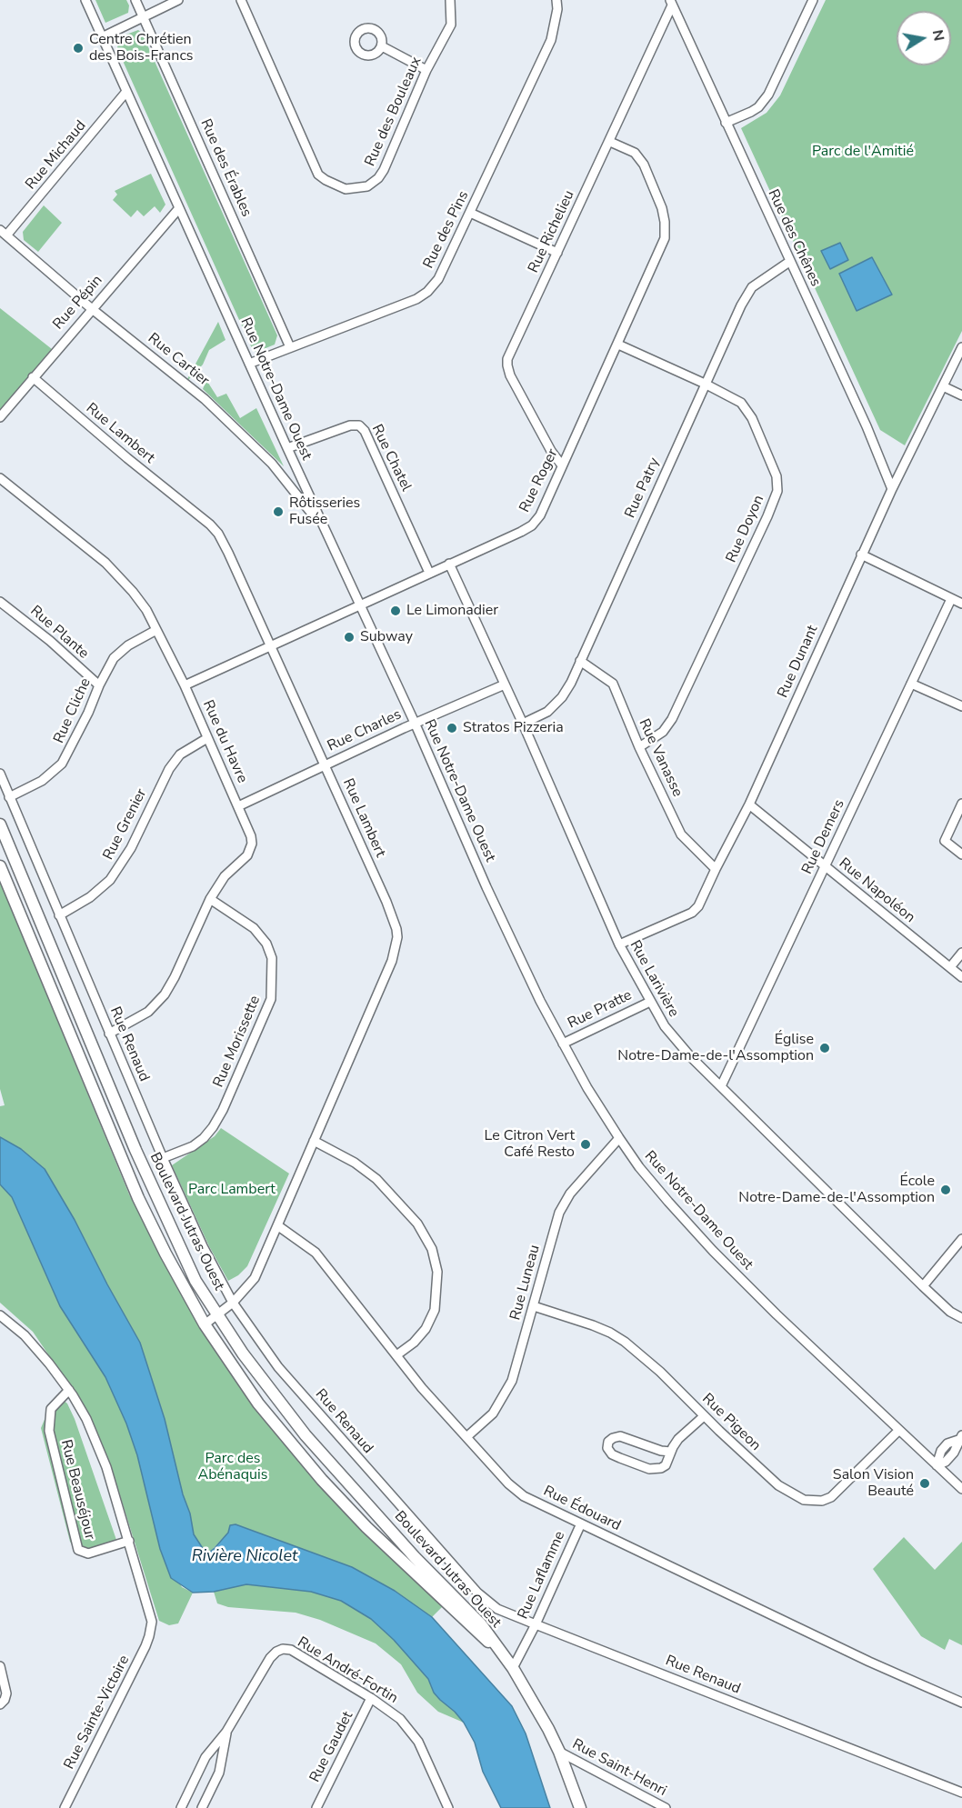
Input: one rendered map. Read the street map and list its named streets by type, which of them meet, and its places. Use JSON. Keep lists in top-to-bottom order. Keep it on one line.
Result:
{"streets":{"main road":["Boulevard Jutras Ouest"],"street":["Rue des Bouleaux","Rue Michaud","Rue des Érables","Rue des Pins","Rue Richelieu","Rue des Chênes","Rue Pépin","Rue Cartier","Rue Notre-Dame Ouest","Rue Lambert","Rue Chatel","Rue Roger","Rue Patry","Rue Doyon","Rue Plante","Rue Dunant","Rue Cliche","Rue Charles","Rue du Havre","Rue Vanasse","Rue Grenier","Rue Demers","Rue Napoléon","Rue Larivière","Rue Pratte","Rue Morissette","Rue Renaud","Rue Luneau","Rue Pigeon","Rue Beauséjour","Rue Édouard","Rue Laflamme","Rue André-Fortin","Rue Sainte-Victoire","Rue Gaudet","Rue Saint-Henri"]},"crossings":[["Rue Michaud","Rue Cartier"],["Rue Michaud","Rue Notre-Dame Ouest"],["Rue des Érables","Rue des Pins"],["Rue des Pins","Rue Notre-Dame Ouest"],["Rue Richelieu","Rue des Chênes"],["Rue Richelieu","Rue Roger"],["Rue des Chênes","Rue Patry"],["Rue des Chênes","Rue Dunant"],["Rue Pépin","Rue Cartier"],["Rue Pépin","Rue Notre-Dame Ouest"],["Rue Pépin","Rue Lambert"],["Rue Cartier","Rue Notre-Dame Ouest"],["Rue Notre-Dame Ouest","Rue Chatel"],["Rue Notre-Dame Ouest","Rue Roger"],["Rue Notre-Dame Ouest","Rue Charles"],["Rue Notre-Dame Ouest","Rue Pratte"],["Rue Notre-Dame Ouest","Rue Luneau"],["Rue Notre-Dame Ouest","Rue Pigeon"],["Rue Lambert","Rue Roger"],["Rue Lambert","Rue Charles"],["Rue Lambert","Rue Renaud"],["Rue Lambert","Boulevard Jutras Ouest"],["Rue Lambert","Rue Édouard"],["Rue Chatel","Rue Roger"],["Rue Roger","Rue Doyon"],["Rue Roger","Rue du Havre"],["Rue Roger","Rue Larivière"],["Rue Patry","Rue Doyon"],["Rue Patry","Rue Vanasse"],["Rue Patry","Rue Larivière"],["Rue Doyon","Rue Vanasse"],["Rue Plante","Rue Cliche"],["Rue Dunant","Rue Vanasse"],["Rue Dunant","Rue Napoléon"],["Rue Dunant","Rue Larivière"],["Rue Cliche","Rue du Havre"],["Rue Cliche","Rue Renaud"],["Rue Charles","Rue du Havre"],["Rue Charles","Rue Larivière"],["Rue du Havre","Rue Grenier"],["Rue du Havre","Rue Morissette"],["Rue du Havre","Rue Renaud"],["Rue Grenier","Rue Renaud"],["Rue Demers","Rue Napoléon"],["Rue Demers","Rue Larivière"],["Rue Larivière","Rue Pratte"],["Rue Morissette","Rue Renaud"],["Rue Renaud","Rue Laflamme"],["Boulevard Jutras Ouest","Rue Laflamme"],["Boulevard Jutras Ouest","Rue Saint-Henri"],["Rue Luneau","Rue Pigeon"],["Rue Luneau","Rue Édouard"],["Rue Beauséjour","Rue Sainte-Victoire"],["Rue Édouard","Rue Laflamme"],["Rue André-Fortin","Rue Gaudet"]],"water":["Rivière Nicolet"],"parks":["Parc de l'Amitié","Parc Lambert","Parc des Abénaquis"],"places":["Centre Chrétien des Bois-Francs","Rôtisseries Fusée","Le Limonadier","Subway","Stratos Pizzeria","Église Notre-Dame-de-l'Assomption","Le Citron Vert Café Resto","École Notre-Dame-de-l'Assomption","Salon Vision Beauté"],"north":"right"}
